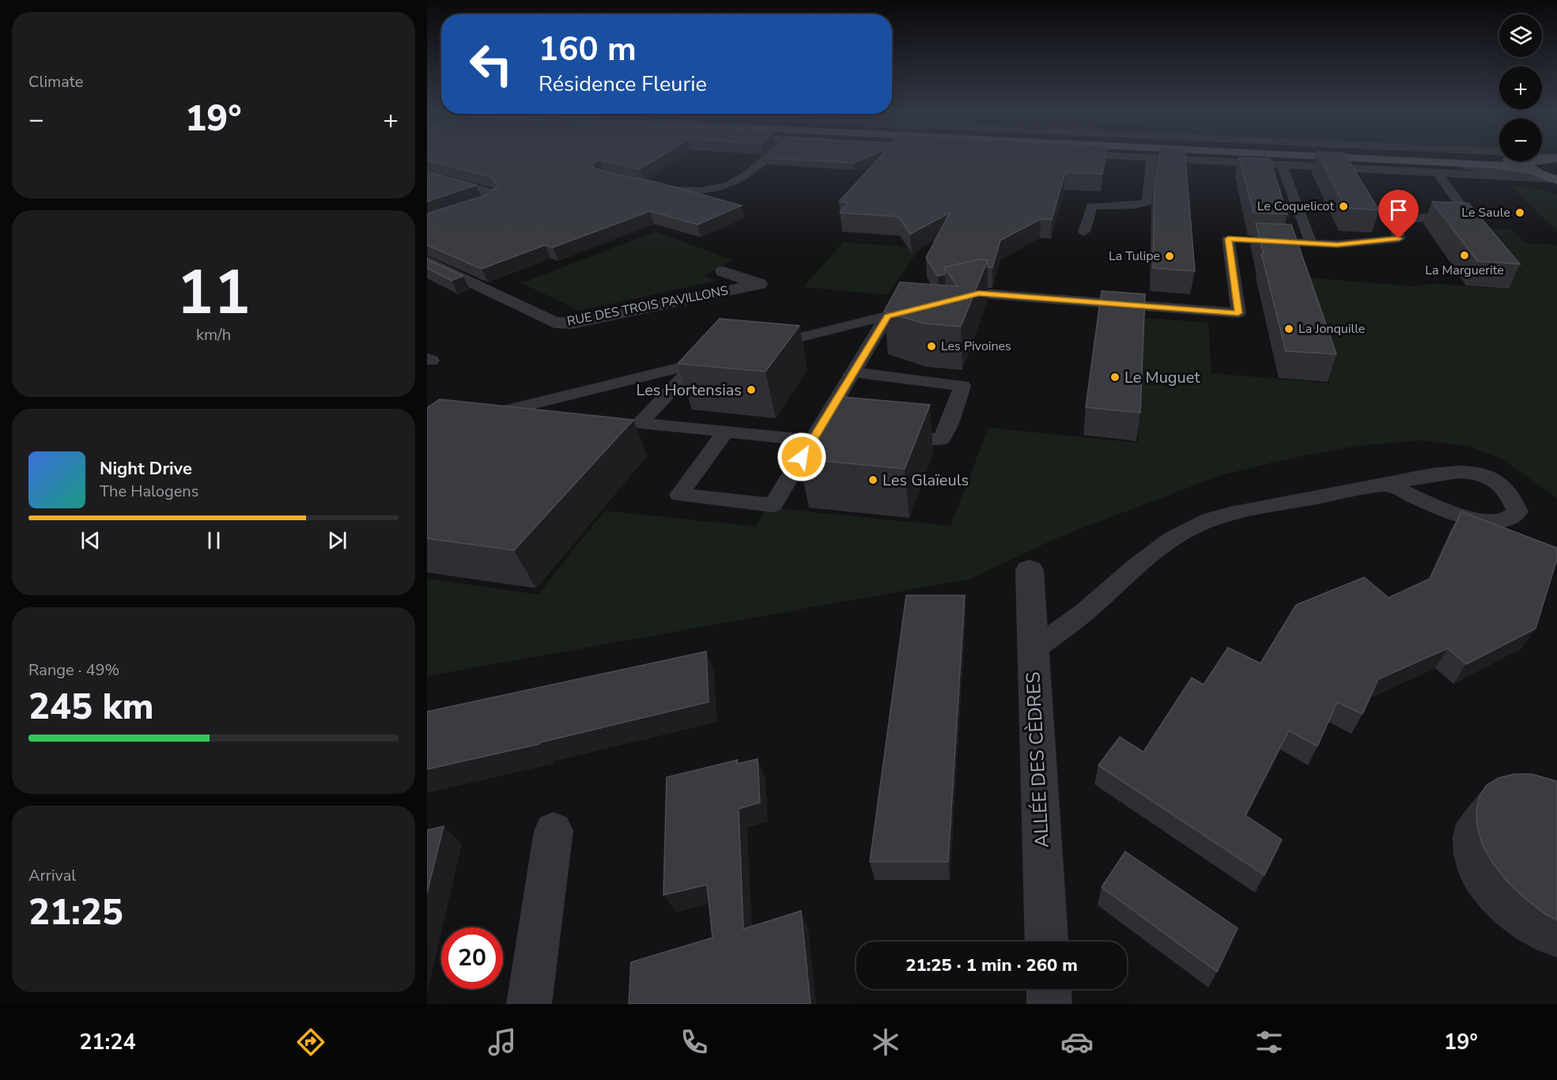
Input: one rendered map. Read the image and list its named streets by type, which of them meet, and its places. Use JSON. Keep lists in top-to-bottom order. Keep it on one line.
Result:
{"streets":{"street":["RUE DES TROIS PAVILLONS","ALLÉE DES CÈDRES"]},"places":["Le Coquelicot","Le Saule","La Marguerite","La Tulipe","La Jonquille","Les Pivoines","Le Muguet","Les Hortensias","Les Glaïeuls"],"page":{"tile":["Climate",["11","km/h"],["Range · 49%","245 km"],["Arrival","21:25"]],"map_buttons":["+","−"],"turn":["160 m","Résidence Fleurie"],"heat":["−","19°","+"],"song":["Night Drive","The Halogens"],"limit":"20","trip":"21:25 · 1 min · 260 m","tabs":["21:24","19°"]}}
